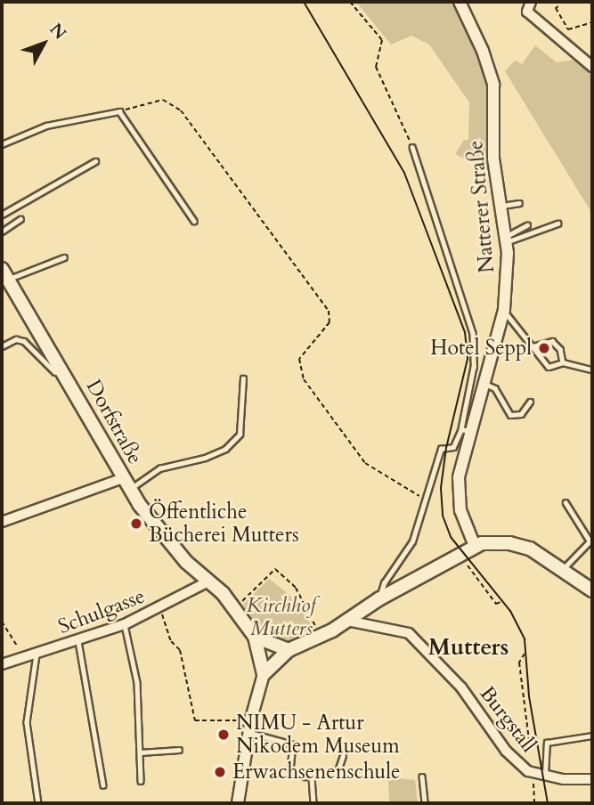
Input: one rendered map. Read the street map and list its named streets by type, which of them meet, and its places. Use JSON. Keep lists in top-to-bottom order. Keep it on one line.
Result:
{"streets":{"main road":["Dorfstraße"],"street":["Natterer Straße","Schulgasse","Burgstall"]},"crossings":[["Dorfstraße","Schulgasse"]],"districts":["Mutters"],"parks":["Kirchhof Mutters"],"places":["Hotel Seppl","Öffentliche Bücherei Mutters","NIMU - Artur Nikodem Museum","Erwachsenenschule"],"north":"top right"}
